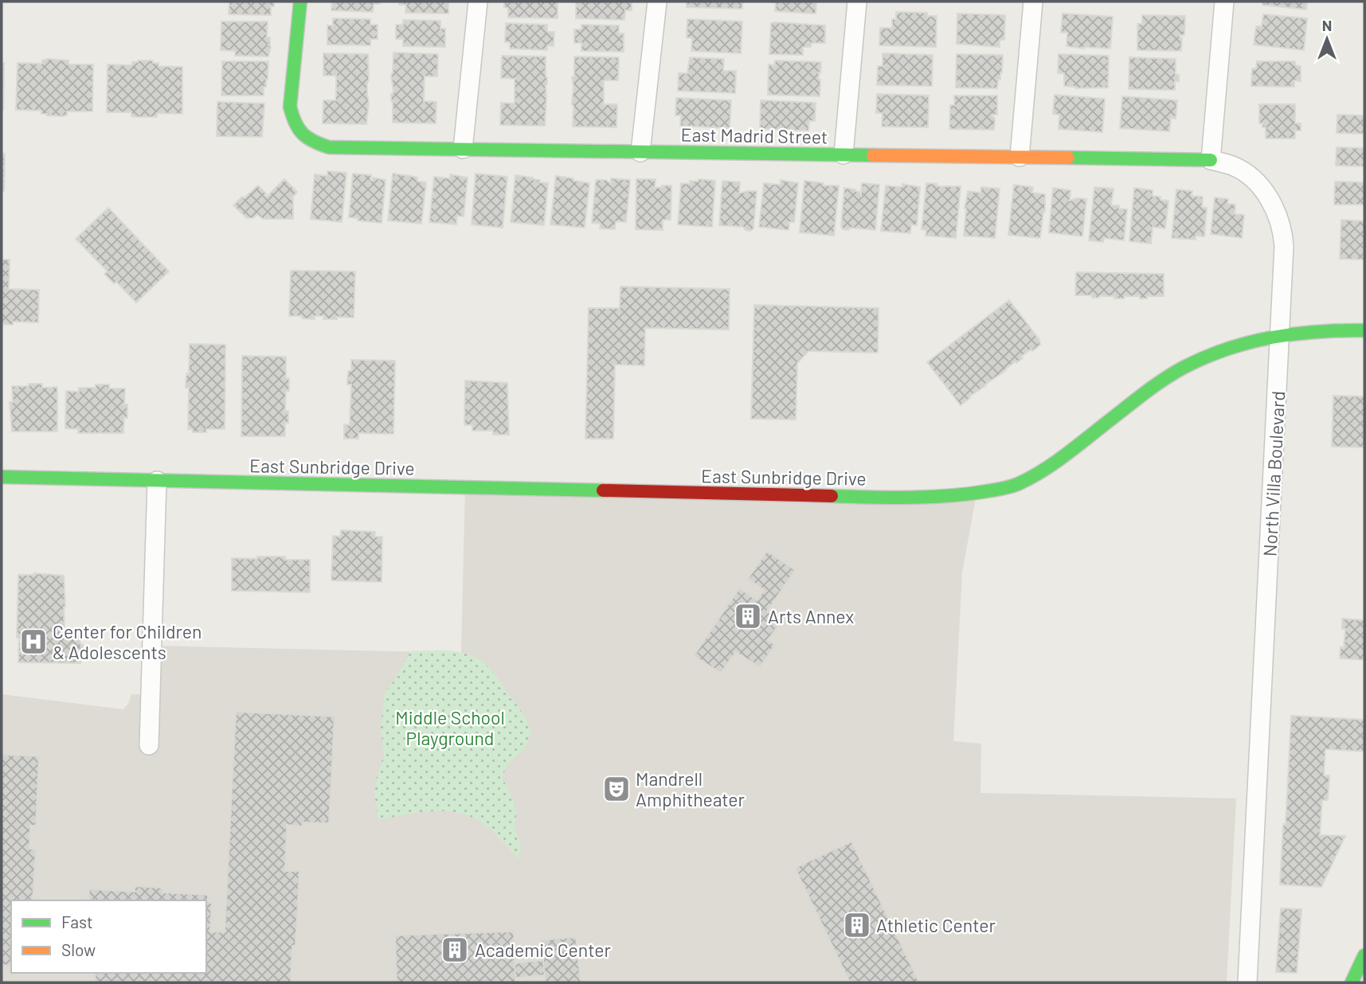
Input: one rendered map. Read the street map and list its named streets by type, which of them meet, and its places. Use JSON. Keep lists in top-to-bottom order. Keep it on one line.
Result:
{"streets":{"street":["East Madrid Street","East Sunbridge Drive","North Villa Boulevard"]},"crossings":[["East Madrid Street","North Villa Boulevard"],["East Sunbridge Drive","North Villa Boulevard"]],"parks":["Middle School Playground"],"places":{"building":["Arts Annex","Athletic Center","Academic Center"],"hospital":["Center for Children & Adolescents"],"theatre":["Mandrell Amphitheater"]},"legend":["Fast","Slow"],"north":"top"}
